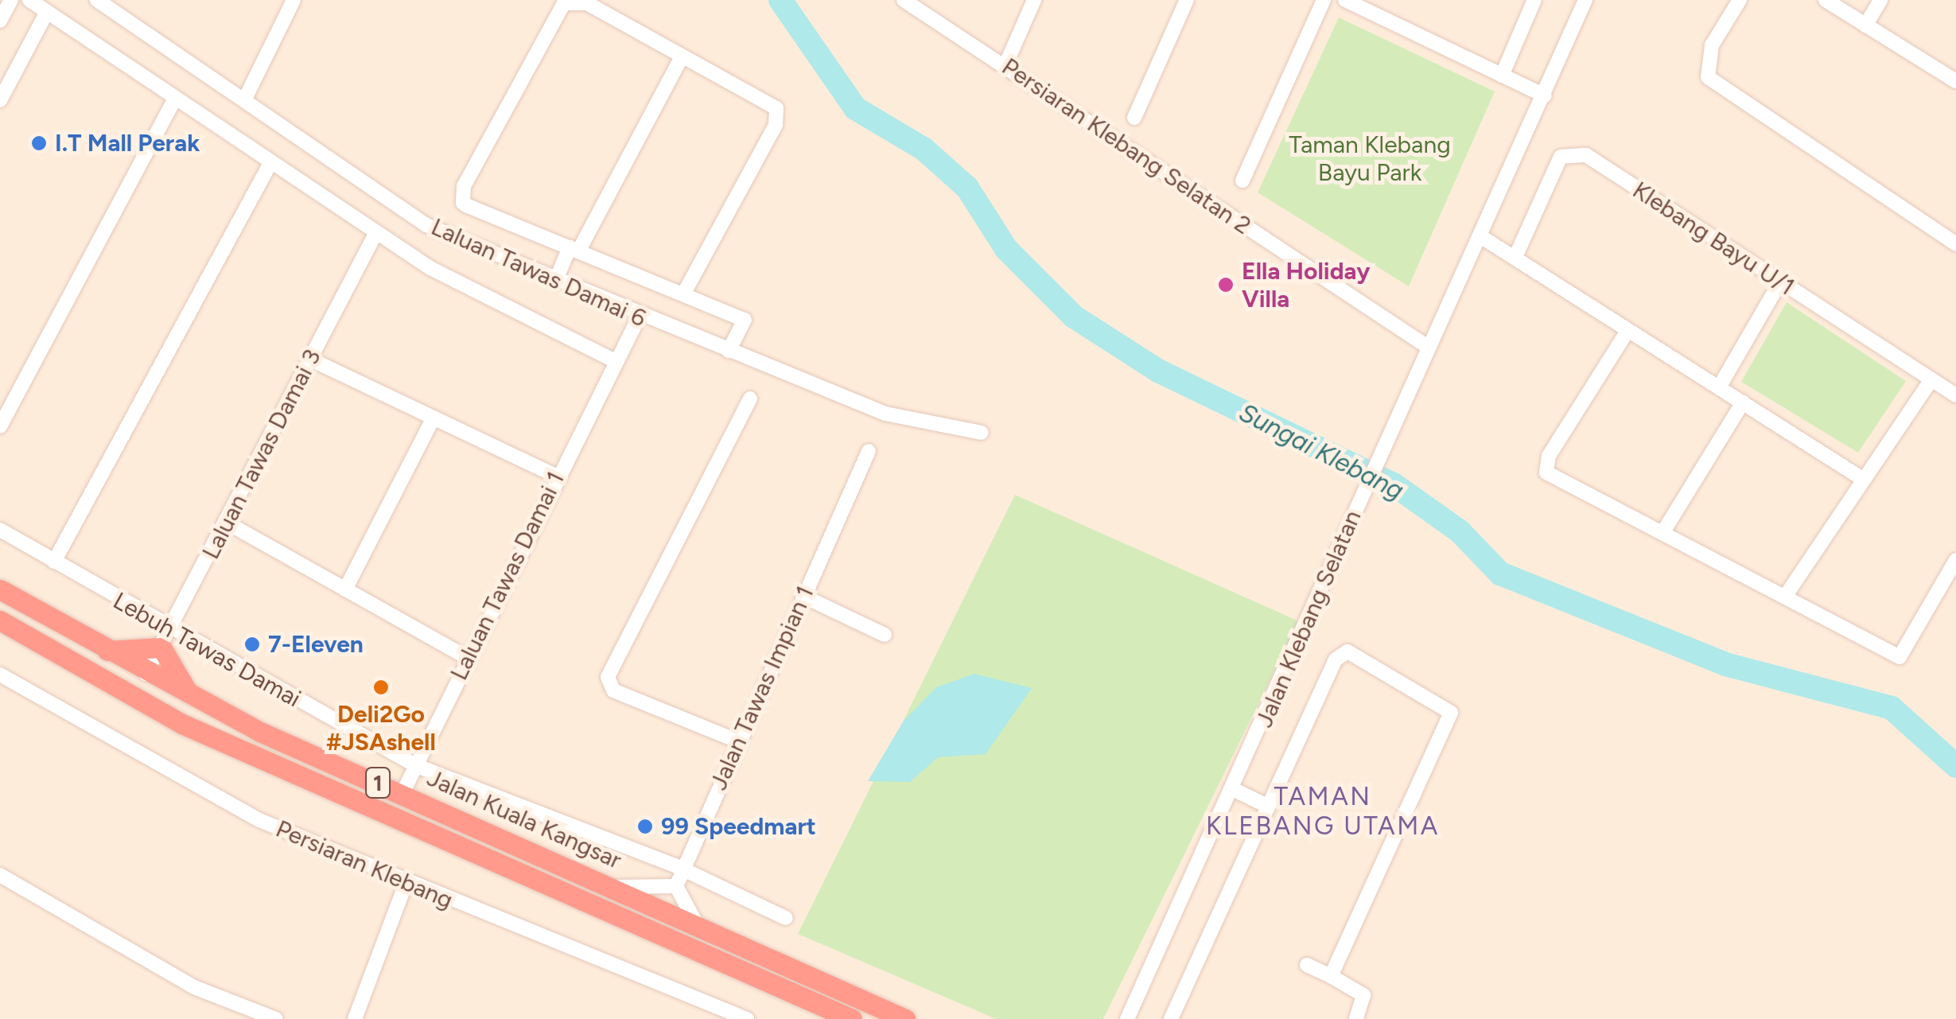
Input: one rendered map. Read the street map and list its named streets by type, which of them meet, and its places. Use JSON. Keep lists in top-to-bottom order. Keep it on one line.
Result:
{"streets":{"highway":["1","Jalan Kuala Kangsar"],"street":["Persiaran Klebang Selatan 2","Klebang Bayu U/1","Laluan Tawas Damai 6","Laluan Tawas Damai 3","Laluan Tawas Damai 1","Jalan Klebang Selatan","Lebuh Tawas Damai","Jalan Tawas Impian 1","Persiaran Klebang"]},"crossings":[["Persiaran Klebang Selatan 2","Jalan Klebang Selatan"],["Laluan Tawas Damai 6","Laluan Tawas Damai 3"],["Laluan Tawas Damai 6","Laluan Tawas Damai 1"],["Laluan Tawas Damai 3","Lebuh Tawas Damai"],["Laluan Tawas Damai 3","Jalan Kuala Kangsar"],["Laluan Tawas Damai 1","Lebuh Tawas Damai"],["Laluan Tawas Damai 1","Jalan Kuala Kangsar"],["Lebuh Tawas Damai","Jalan Tawas Impian 1"]],"districts":["TAMAN KLEBANG UTAMA"],"water":["Sungai Klebang"],"parks":["Taman Klebang Bayu Park"],"places":["I.T Mall Perak","Ella Holiday Villa","7-Eleven","Deli2Go #JSAshell","99 Speedmart"]}
